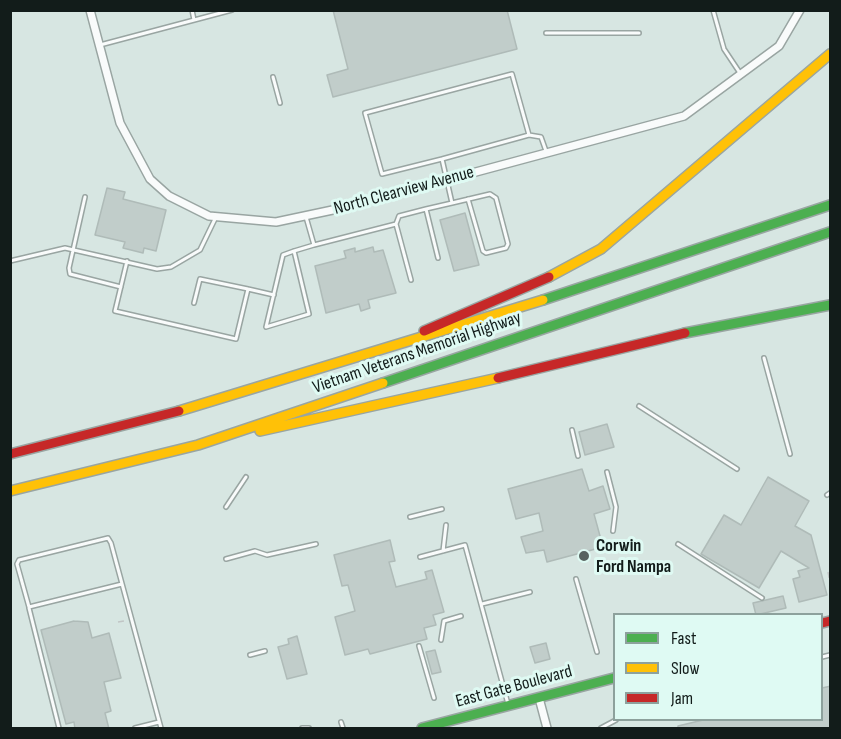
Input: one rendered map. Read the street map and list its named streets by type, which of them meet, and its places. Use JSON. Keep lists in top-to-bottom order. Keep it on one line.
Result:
{"streets":{"main road":["Vietnam Veterans Memorial Highway","East Gate Boulevard"],"street":["North Clearview Avenue"]},"places":["Corwin Ford Nampa"],"legend":["Fast","Slow","Jam"]}
